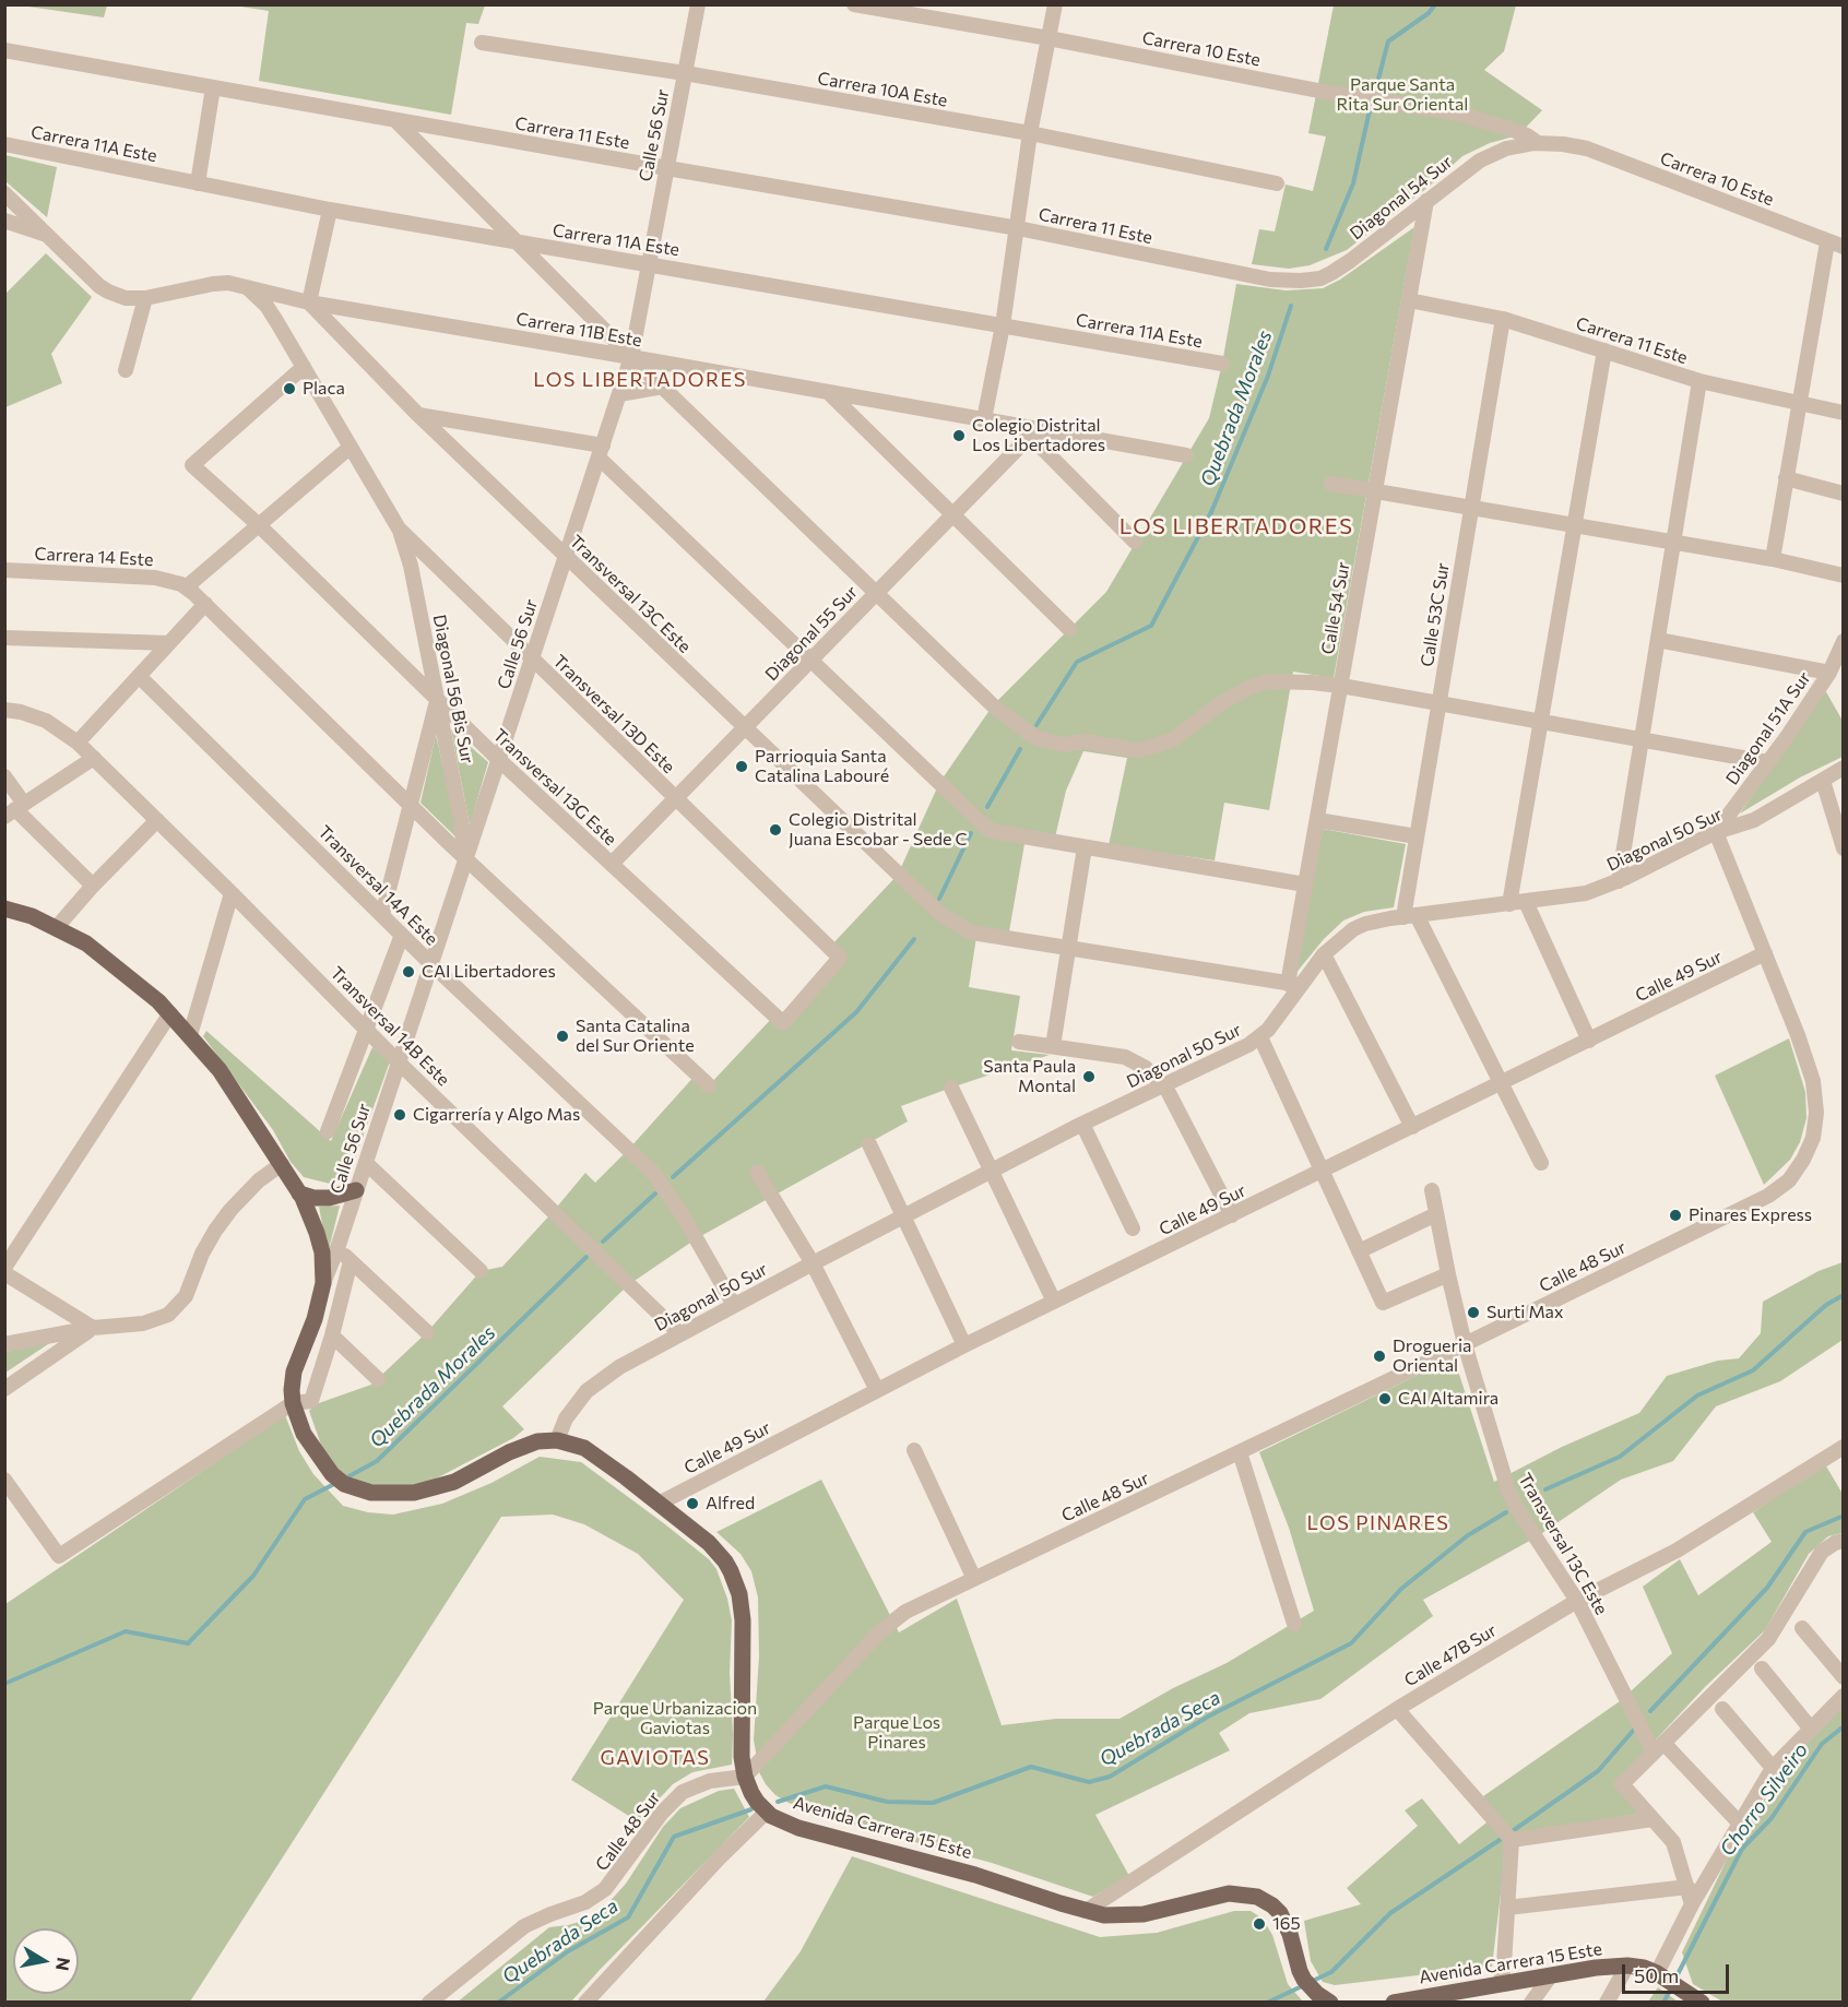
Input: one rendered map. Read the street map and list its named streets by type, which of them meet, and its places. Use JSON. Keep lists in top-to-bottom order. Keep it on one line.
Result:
{"streets":{"main road":["Avenida Carrera 15 Este"],"street":["Carrera 10 Este","Carrera 10A Este","Carrera 11 Este","Calle 56 Sur","Carrera 11A Este","Diagonal 54 Sur","Carrera 11B Este","Carrera 14 Este","Transversal 13C Este","Calle 54 Sur","Calle 53C Sur","Diagonal 55 Sur","Diagonal 56 Bis Sur","Transversal 13D Este","Diagonal 51A Sur","Transversal 13G Este","Diagonal 50 Sur","Transversal 14A Este","Calle 49 Sur","Transversal 14B Este","Calle 48 Sur","Calle 47B Sur"]},"crossings":[["Carrera 10 Este","Diagonal 54 Sur"],["Carrera 10A Este","Calle 56 Sur"],["Carrera 11 Este","Calle 56 Sur"],["Carrera 11 Este","Diagonal 54 Sur"],["Carrera 11 Este","Calle 54 Sur"],["Carrera 11 Este","Calle 53C Sur"],["Calle 56 Sur","Carrera 11A Este"],["Calle 56 Sur","Carrera 11B Este"],["Calle 56 Sur","Transversal 13C Este"],["Calle 56 Sur","Diagonal 56 Bis Sur"],["Calle 56 Sur","Transversal 13D Este"],["Calle 56 Sur","Transversal 13G Este"],["Calle 56 Sur","Transversal 14A Este"],["Calle 56 Sur","Transversal 14B Este"],["Calle 56 Sur","Avenida Carrera 15 Este"],["Diagonal 54 Sur","Calle 54 Sur"],["Carrera 11B Este","Transversal 13C Este"],["Carrera 11B Este","Diagonal 55 Sur"],["Carrera 11B Este","Transversal 13D Este"],["Transversal 13C Este","Calle 54 Sur"],["Transversal 13C Este","Diagonal 55 Sur"],["Transversal 13C Este","Diagonal 50 Sur"],["Transversal 13C Este","Calle 48 Sur"],["Transversal 13C Este","Calle 47B Sur"],["Calle 54 Sur","Diagonal 50 Sur"],["Calle 53C Sur","Diagonal 50 Sur"],["Diagonal 55 Sur","Transversal 13D Este"],["Diagonal 55 Sur","Transversal 13G Este"],["Diagonal 56 Bis Sur","Transversal 13D Este"],["Diagonal 56 Bis Sur","Transversal 13G Este"],["Transversal 13D Este","Transversal 13G Este"],["Diagonal 51A Sur","Diagonal 50 Sur"],["Diagonal 51A Sur","Calle 48 Sur"],["Diagonal 50 Sur","Transversal 14A Este"],["Diagonal 50 Sur","Transversal 14B Este"],["Diagonal 50 Sur","Calle 48 Sur"],["Diagonal 50 Sur","Avenida Carrera 15 Este"],["Calle 49 Sur","Calle 48 Sur"],["Calle 49 Sur","Avenida Carrera 15 Este"],["Calle 48 Sur","Avenida Carrera 15 Este"],["Calle 47B Sur","Avenida Carrera 15 Este"]],"districts":["LOS LIBERTADORES","LOS LIBERTADORES","LOS PINARES","GAVIOTAS"],"water":["Quebrada Morales","Quebrada Seca","Chorro Silveiro"],"parks":["Parque Santa Rita Sur Oriental","Parque Urbanizacion Gaviotas","Parque Los Pinares"],"places":["Placa","Colegio Distrital Los Libertadores","Parrioquia Santa Catalina Labouré","Colegio Distrital Juana Escobar - Sede C","CAI Libertadores","Santa Catalina del Sur Oriente","Santa Paula Montal","Cigarrería y Algo Mas","Pinares Express","Surti Max","Drogueria Oriental","CAI Altamira","Alfred","165"],"scale_bar":"50 m","north":"right"}
